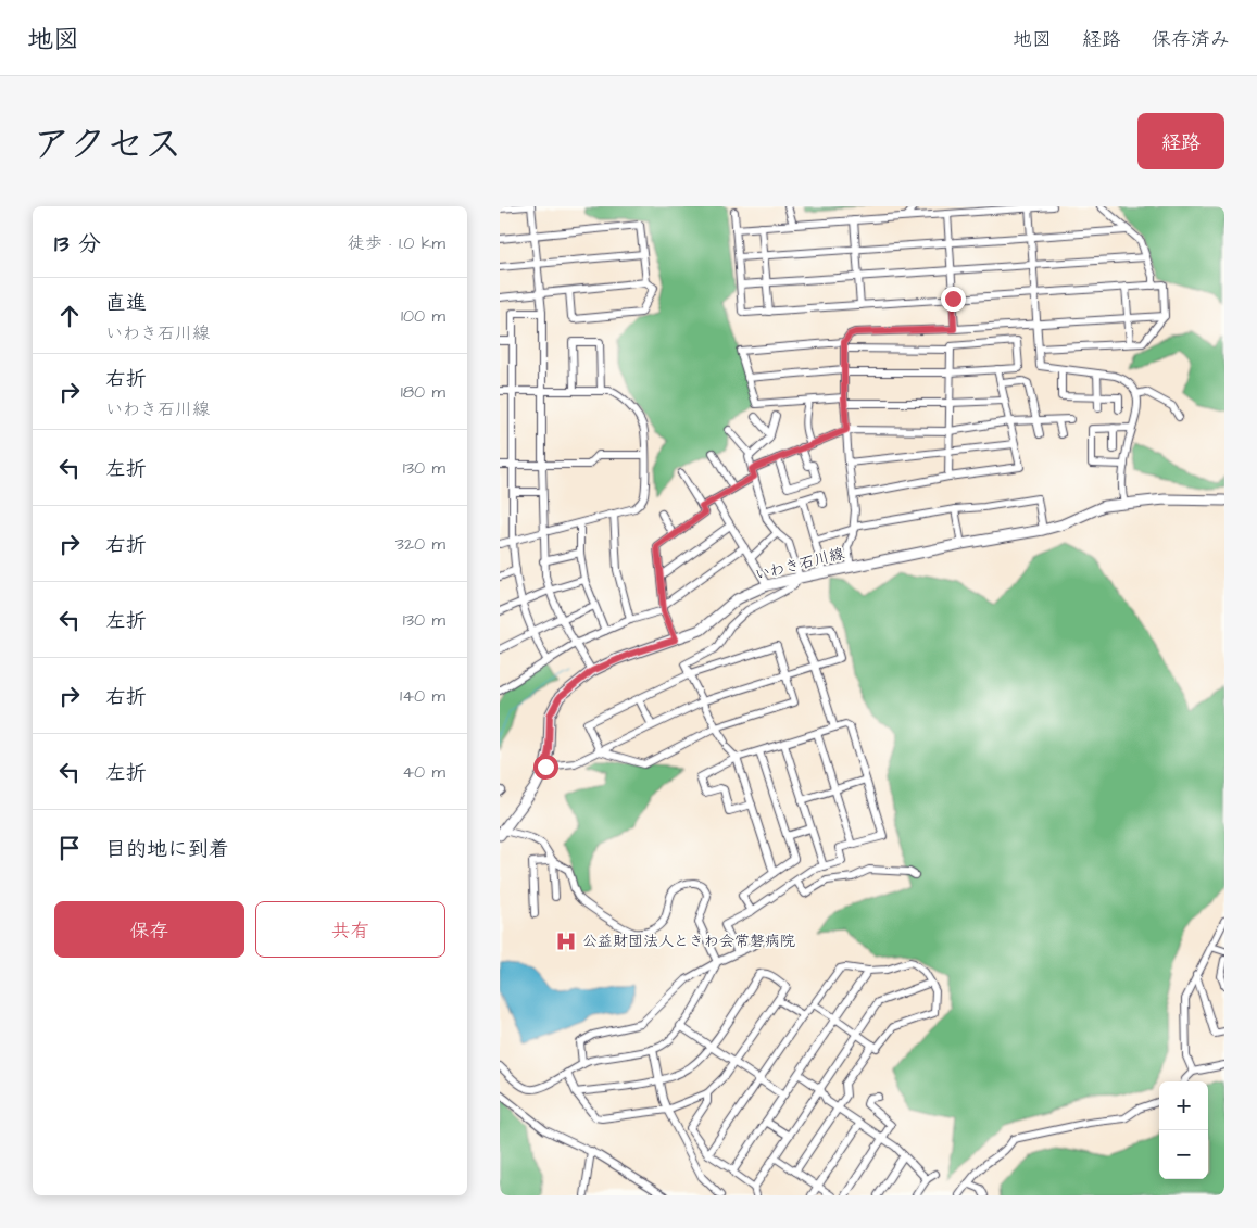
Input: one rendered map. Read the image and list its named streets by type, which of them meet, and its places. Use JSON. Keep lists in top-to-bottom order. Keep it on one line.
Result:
{"streets":{"main road":["いわき石川線"]},"places":{"hospital":["公益財団法人ときわ会常磐病院"]},"page":{"header":"地図","nav":["地図","経路","保存済み"],"title":"アクセス","buttons":["経路",["保存","共有"]],"heading":["13 分","徒歩 · 1.0 km"],"list":[["直進","いわき石川線","100 m"],["右折","いわき石川線","180 m"],["左折","130 m"],["右折","320 m"],["左折","130 m"],["右折","140 m"],["左折","40 m"],"目的地に到着"],"map_buttons":["+","−"]}}
